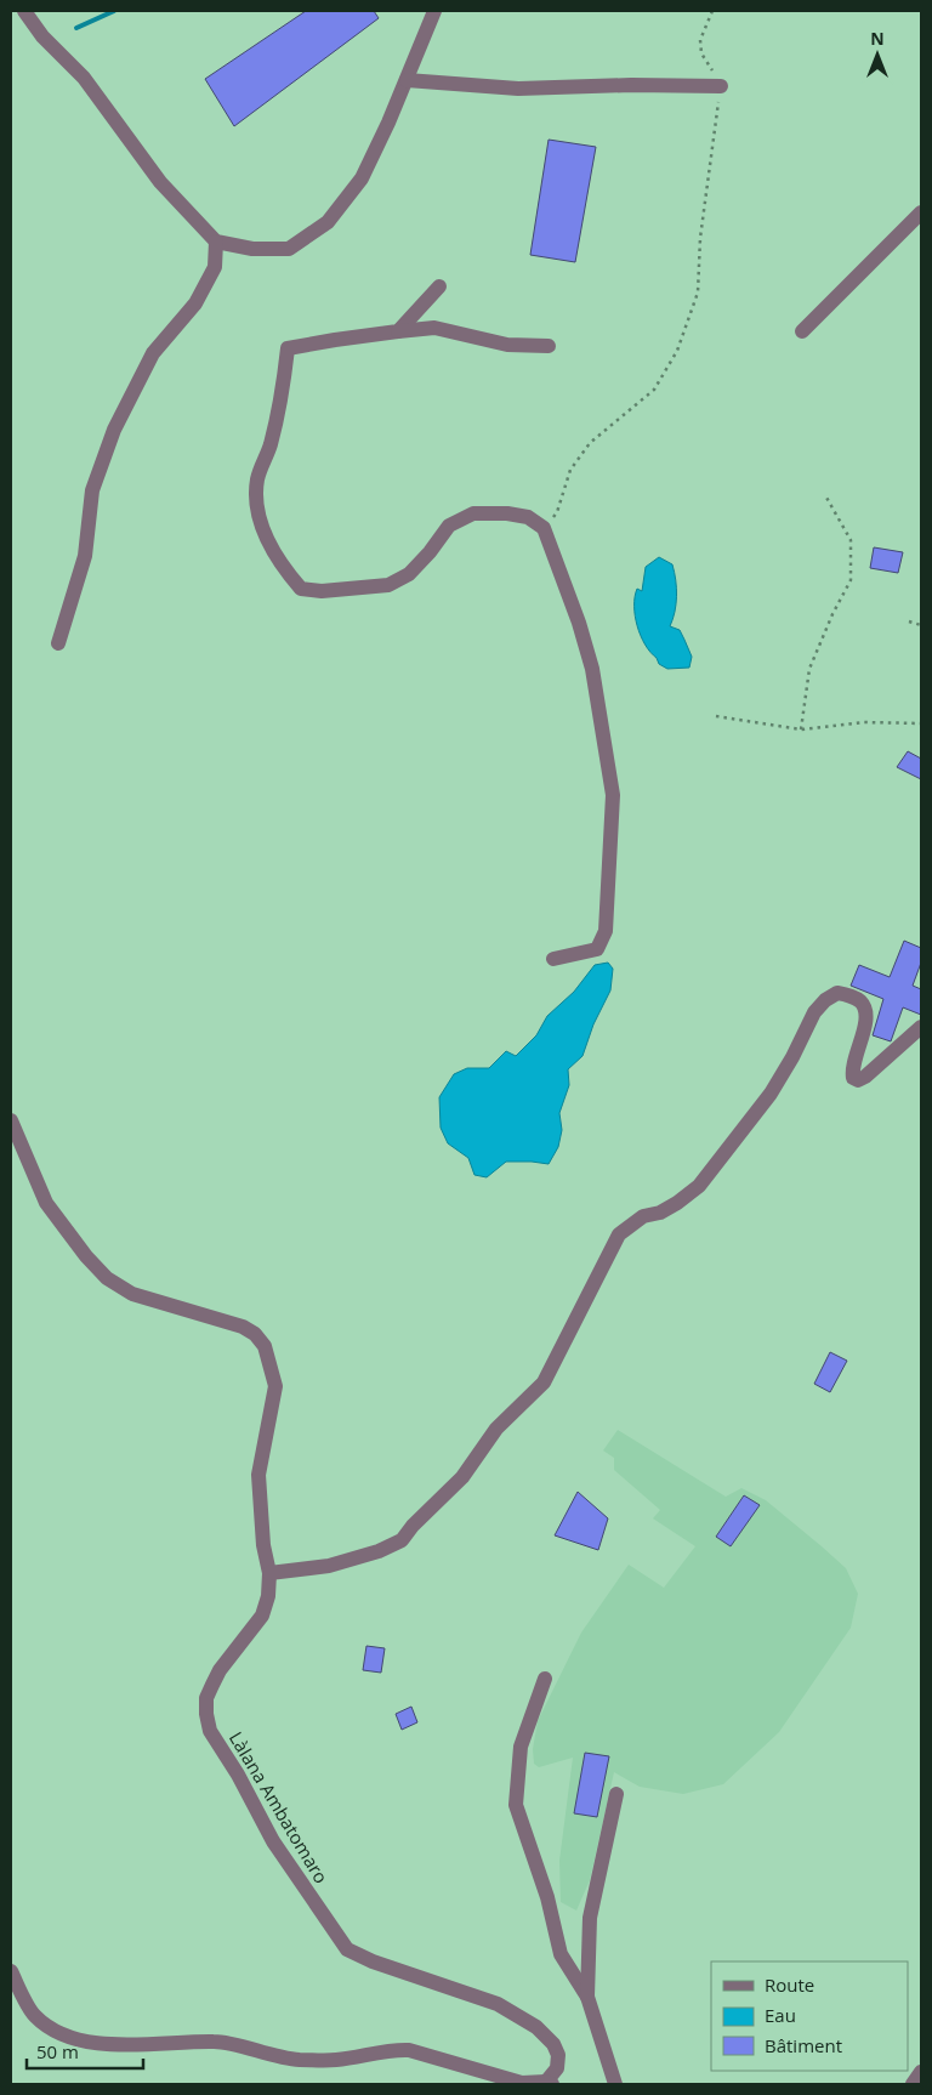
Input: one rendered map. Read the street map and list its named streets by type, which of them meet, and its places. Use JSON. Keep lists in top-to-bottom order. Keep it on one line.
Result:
{"streets":{"street":["Làlana Ambatomaro"]},"legend":["Route","Eau","Bâtiment"],"scale_bar":"50 m","north":"top"}
